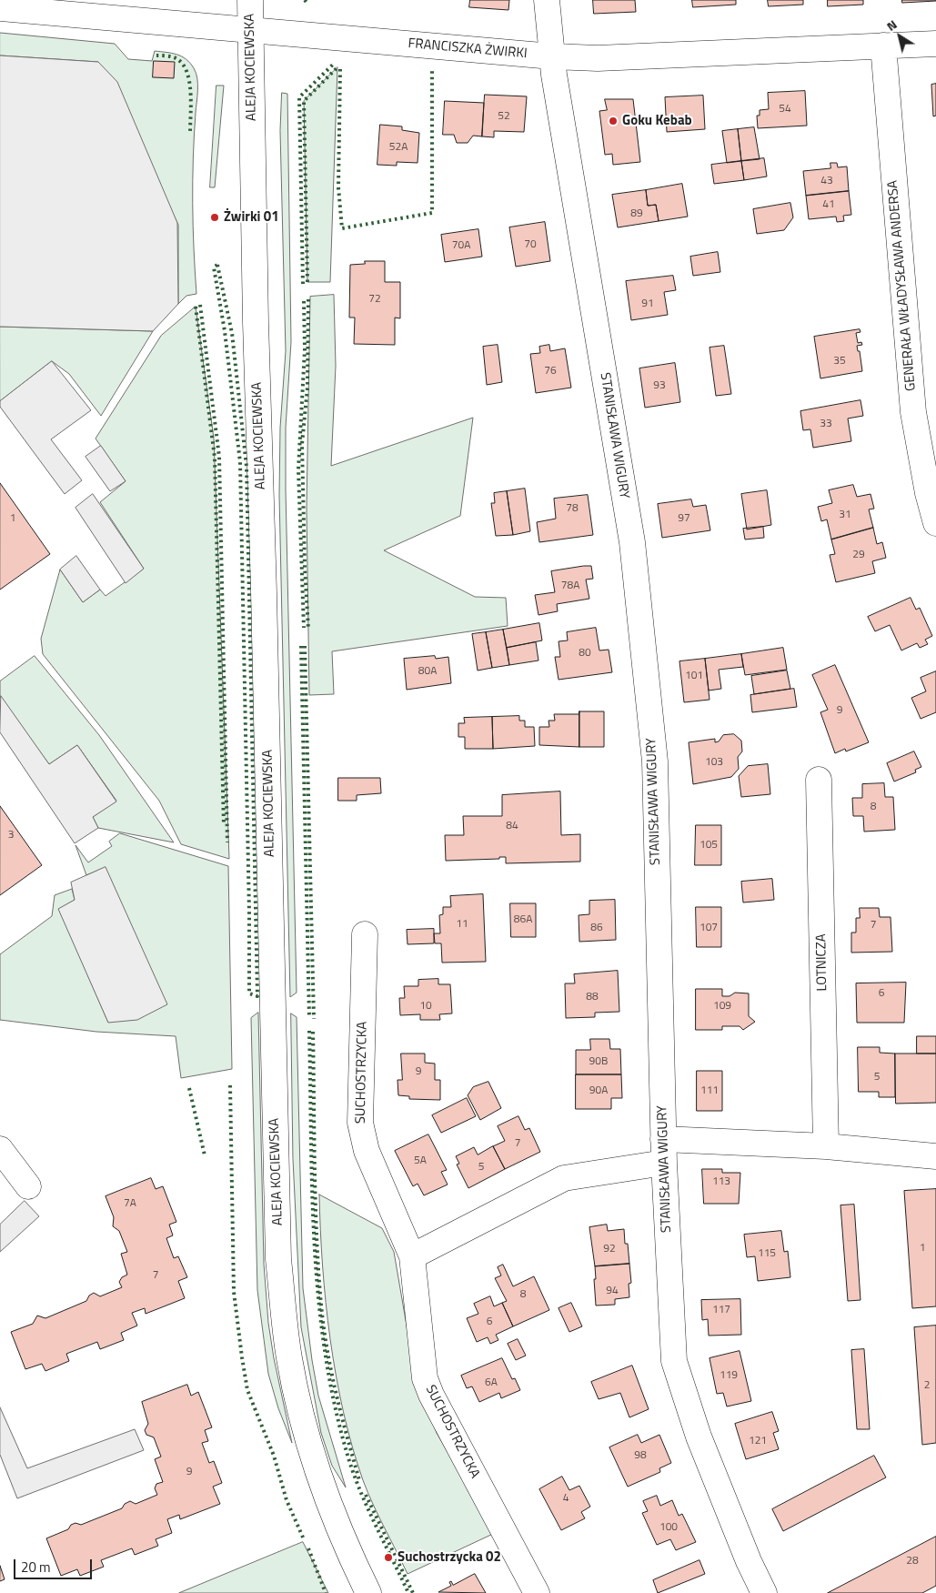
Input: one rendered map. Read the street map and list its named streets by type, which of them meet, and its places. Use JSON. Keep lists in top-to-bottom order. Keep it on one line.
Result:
{"streets":{"street":["FRANCISZKA ŻWIRKI","ALEJA KOCIEWSKA","GENERAŁA WŁADYSŁAWA ANDERSA","STANISŁAWA WIGURY","LOTNICZA","SUCHOSTRZYCKA"]},"crossings":[["FRANCISZKA ŻWIRKI","ALEJA KOCIEWSKA"],["FRANCISZKA ŻWIRKI","GENERAŁA WŁADYSŁAWA ANDERSA"],["FRANCISZKA ŻWIRKI","STANISŁAWA WIGURY"]],"places":["Goku Kebab","Żwirki 01","Suchostrzycka 02"],"house_numbers":["54","52","52A","43","41","89","70","70A","72","91","35","76","93","33","78","31","1","97","29","78A","80","80A","101","9","103","8","84","3","105","86A","11","7","86","107","6","88","10","109","90B","9","5","90A","111","7","5A","5","113","7A","1","92","115","7","94","8","117","6","119","6A","2","121","98","9","4","100","28"],"scale_bar":"20 m","north":"top left"}
